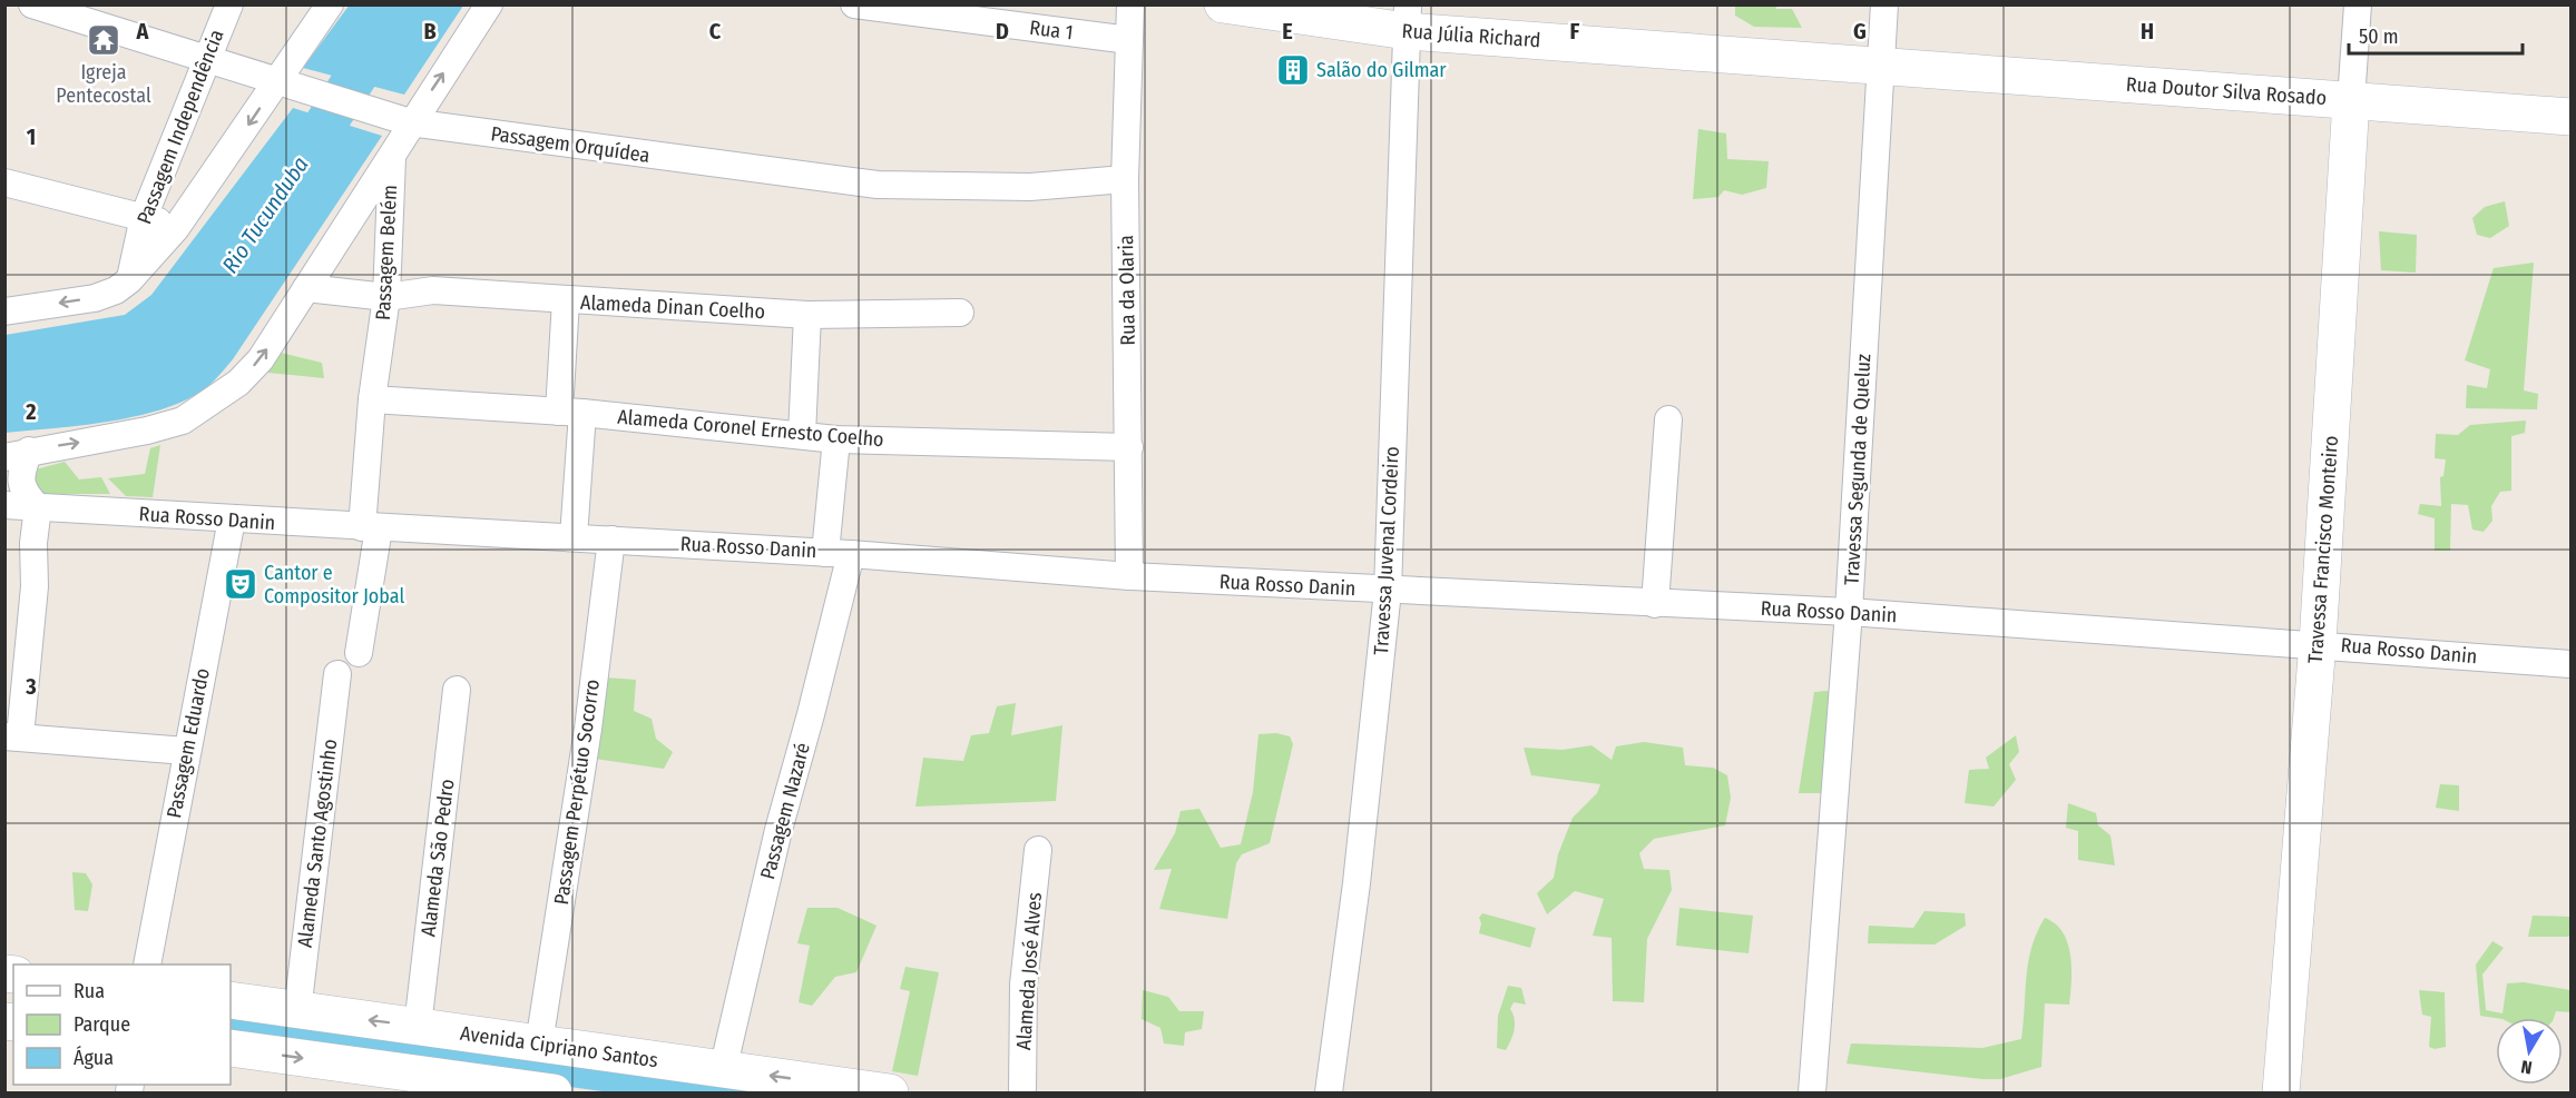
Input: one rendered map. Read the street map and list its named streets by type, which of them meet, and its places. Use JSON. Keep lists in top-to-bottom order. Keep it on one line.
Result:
{"streets":{"street":["Rua 1","Rua Júlia Richard","Rua Doutor Silva Rosado","Passagem Independência","Passagem Orquídea","Passagem Belém","Rua da Olaria","Alameda Dinan Coelho","Alameda Coronel Ernesto Coelho","Travessa Segunda de Queluz","Rua Rosso Danin","Travessa Francisco Monteiro","Travessa Juvenal Cordeiro","Passagem Eduardo","Passagem Perpétuo Socorro","Passagem Nazaré","Alameda Santo Agostinho","Alameda São Pedro","Alameda José Alves","Avenida Cipriano Santos"]},"crossings":[["Rua 1","Rua da Olaria"],["Rua Júlia Richard","Rua Doutor Silva Rosado"],["Rua Júlia Richard","Travessa Segunda de Queluz"],["Rua Júlia Richard","Travessa Juvenal Cordeiro"],["Rua Doutor Silva Rosado","Travessa Segunda de Queluz"],["Rua Doutor Silva Rosado","Travessa Francisco Monteiro"],["Passagem Independência","Passagem Orquídea"],["Passagem Orquídea","Passagem Belém"],["Passagem Orquídea","Rua da Olaria"],["Passagem Belém","Alameda Dinan Coelho"],["Passagem Belém","Alameda Coronel Ernesto Coelho"],["Passagem Belém","Rua Rosso Danin"],["Rua da Olaria","Alameda Coronel Ernesto Coelho"],["Rua da Olaria","Rua Rosso Danin"],["Alameda Coronel Ernesto Coelho","Passagem Nazaré"],["Travessa Segunda de Queluz","Rua Rosso Danin"],["Rua Rosso Danin","Travessa Francisco Monteiro"],["Rua Rosso Danin","Travessa Juvenal Cordeiro"],["Rua Rosso Danin","Passagem Eduardo"],["Rua Rosso Danin","Passagem Perpétuo Socorro"],["Rua Rosso Danin","Passagem Nazaré"],["Passagem Perpétuo Socorro","Avenida Cipriano Santos"],["Passagem Nazaré","Avenida Cipriano Santos"],["Alameda Santo Agostinho","Avenida Cipriano Santos"],["Alameda São Pedro","Avenida Cipriano Santos"]],"water":["Rio Tucunduba"],"places":{"temple":["Igreja Pentecostal"],"building":["Salão do Gilmar"],"theatre":["Cantor e Compositor Jobal"]},"legend":["Rua","Parque","Água"],"scale_bar":"50 m","north":"bottom","grid":{"columns":["A","B","C","D","E","F","G","H"],"rows":["1","2","3"]}}
